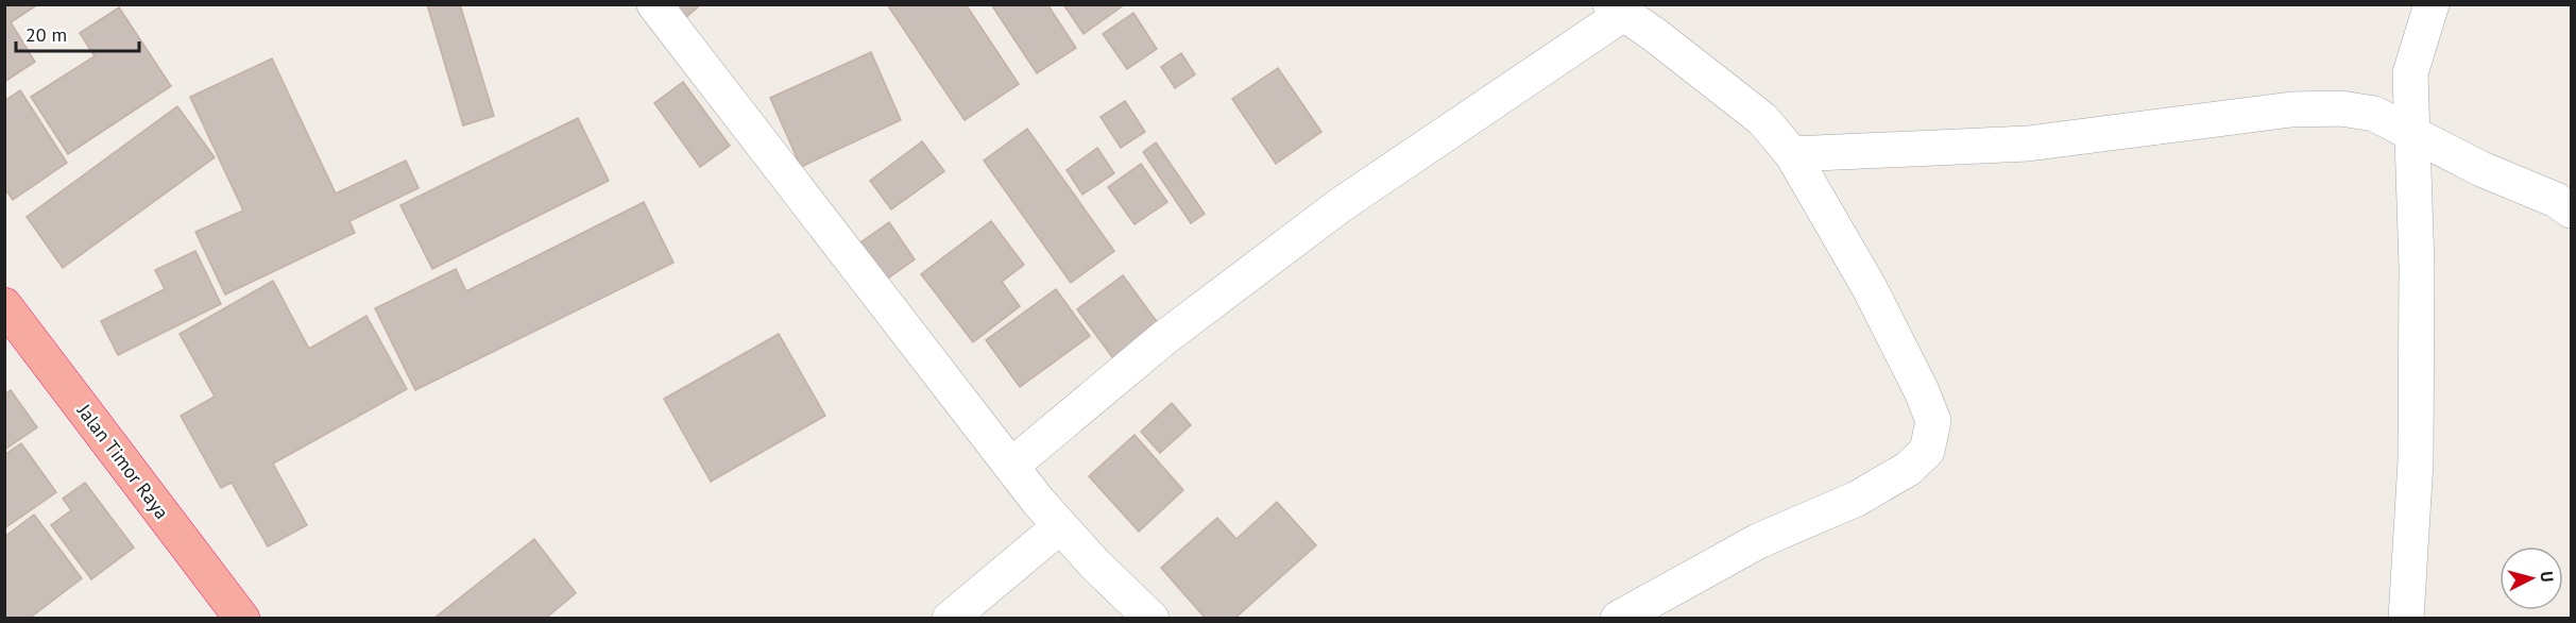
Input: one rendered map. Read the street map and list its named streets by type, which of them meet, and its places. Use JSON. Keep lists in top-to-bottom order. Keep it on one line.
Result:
{"streets":{"highway":["Jalan Timor Raya"]},"scale_bar":"20 m","north":"right"}
